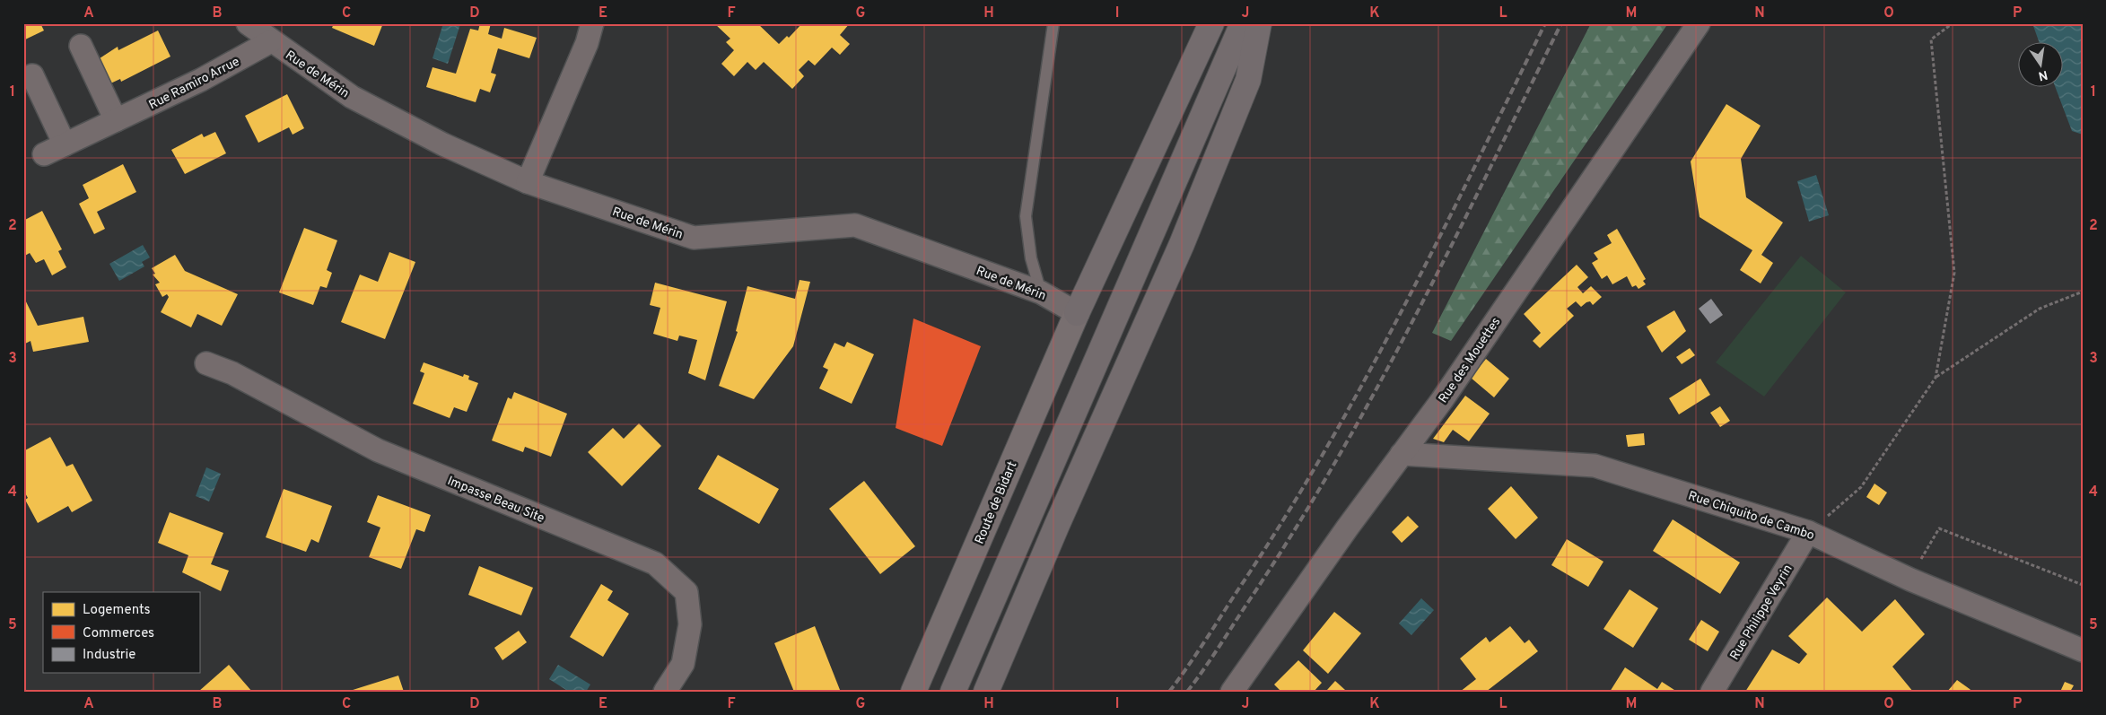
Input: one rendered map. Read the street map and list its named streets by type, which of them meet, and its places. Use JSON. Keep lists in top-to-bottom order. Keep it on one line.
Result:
{"streets":{"main road":["Route de Bidart"],"street":["Rue de Mérin","Rue Ramiro Arrue","Rue des Mouettes","Impasse Beau Site","Rue Chiquito de Cambo","Rue Philippe Veyrin"]},"crossings":[["Rue de Mérin","Rue Ramiro Arrue"],["Rue de Mérin","Route de Bidart"],["Rue des Mouettes","Rue Chiquito de Cambo"],["Rue Chiquito de Cambo","Rue Philippe Veyrin"]],"legend":["Logements","Commerces","Industrie"],"north":"bottom","grid":{"columns":["A","B","C","D","E","F","G","H","I","J","K","L","M","N","O","P"],"rows":["1","2","3","4","5"]}}
